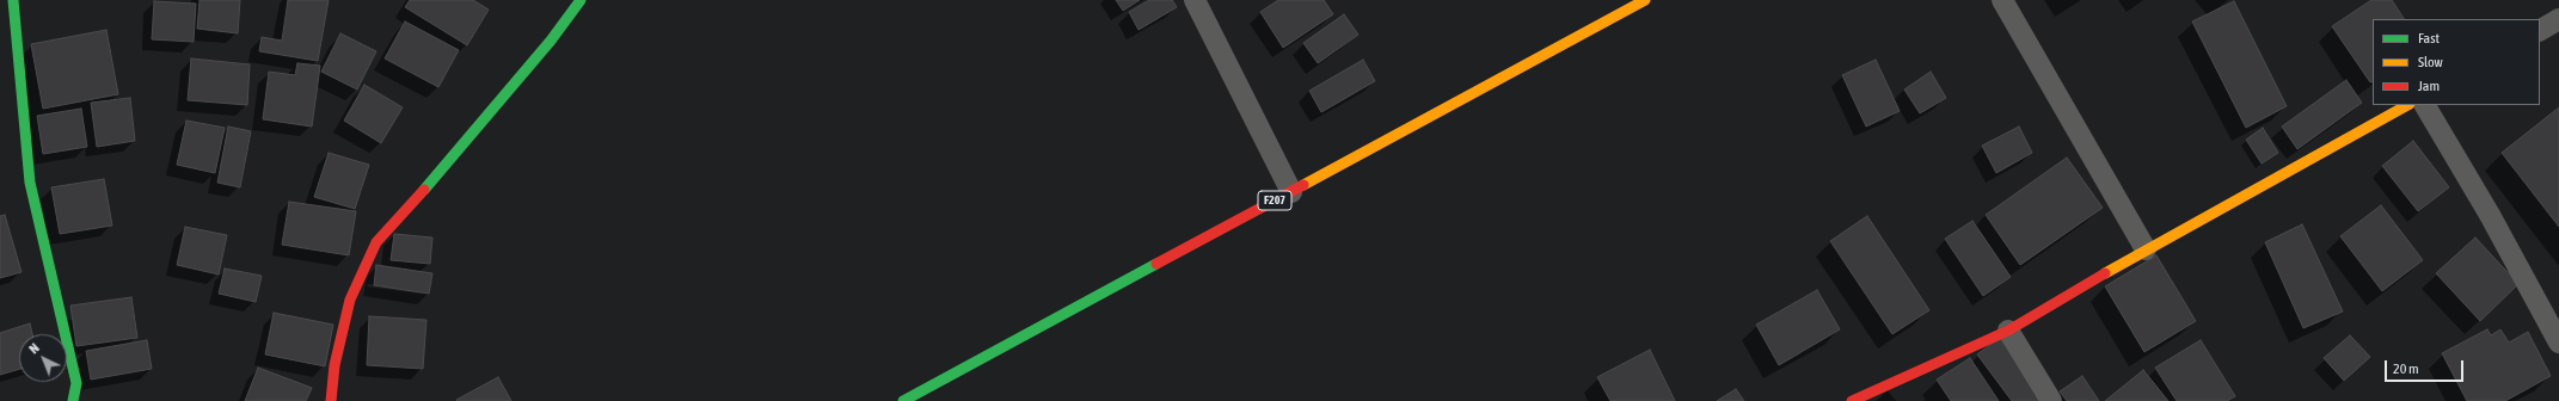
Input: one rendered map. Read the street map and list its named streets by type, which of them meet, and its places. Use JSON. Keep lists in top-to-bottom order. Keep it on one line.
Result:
{"streets":{"street":["F207"]},"legend":["Fast","Slow","Jam"],"scale_bar":"20 m","north":"top left"}
